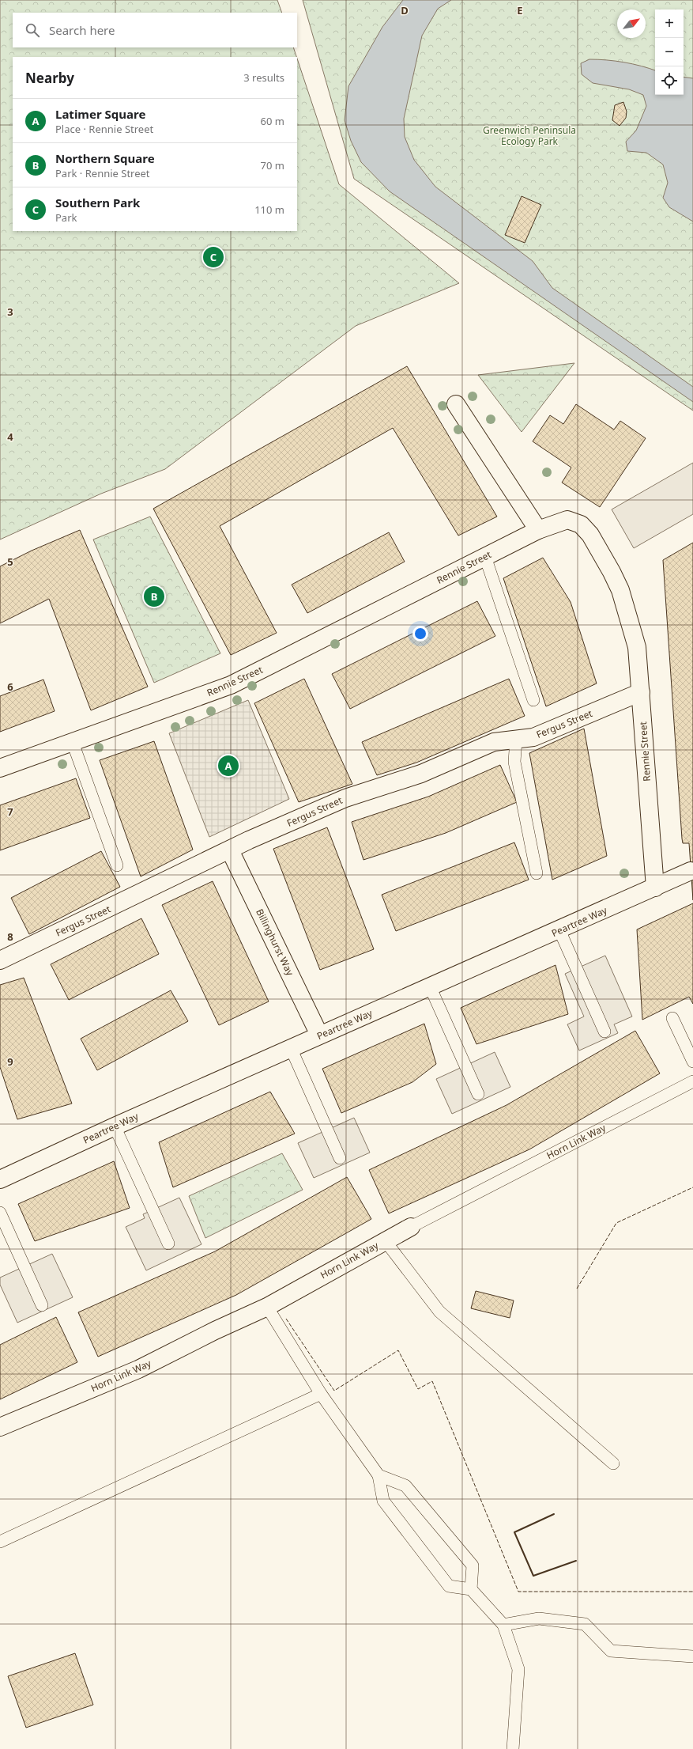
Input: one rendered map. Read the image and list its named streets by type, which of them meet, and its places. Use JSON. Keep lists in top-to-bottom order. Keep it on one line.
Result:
{"streets":{"street":["Rennie Street","Fergus Street","Peartree Way","Billinghurst Way","Horn Link Way"]},"crossings":[["Rennie Street","Fergus Street"],["Rennie Street","Peartree Way"],["Fergus Street","Billinghurst Way"],["Peartree Way","Billinghurst Way"]],"parks":["Greenwich Peninsula Ecology Park"],"north":"top right","page":{"map_buttons":["+","−"],"search":"Search here","heading":["Nearby","3 results"],"list":[{"mark":"A","name":"Latimer Square","note":"Place · Rennie Street","value":"60 m"},{"mark":"B","name":"Northern Square","note":"Park · Rennie Street","value":"70 m"},{"mark":"C","name":"Southern Park","note":"Park","value":"110 m"}],"pins":["C","B","A"]},"grid":{"columns":["D","E"],"rows":["3","4","5","6","7","8","9"]}}
